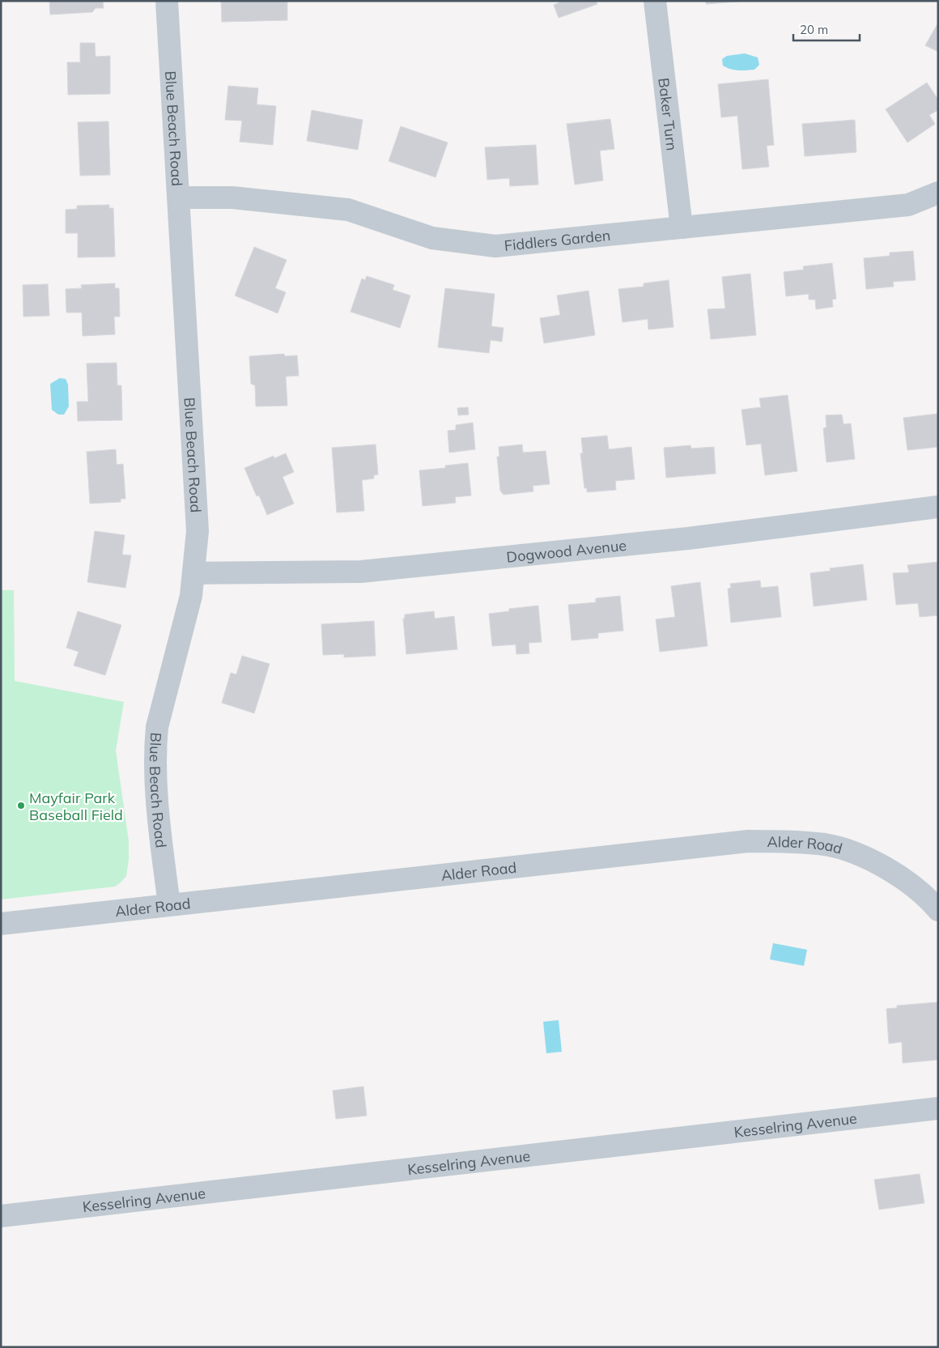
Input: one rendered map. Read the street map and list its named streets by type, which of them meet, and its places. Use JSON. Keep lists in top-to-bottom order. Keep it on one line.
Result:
{"streets":{"street":["Baker Turn","Blue Beach Road","Fiddlers Garden","Dogwood Avenue","Alder Road","Kesselring Avenue"]},"crossings":[["Baker Turn","Fiddlers Garden"],["Blue Beach Road","Fiddlers Garden"],["Blue Beach Road","Dogwood Avenue"],["Blue Beach Road","Alder Road"]],"places":["Mayfair Park Baseball Field"],"scale_bar":"20 m"}
